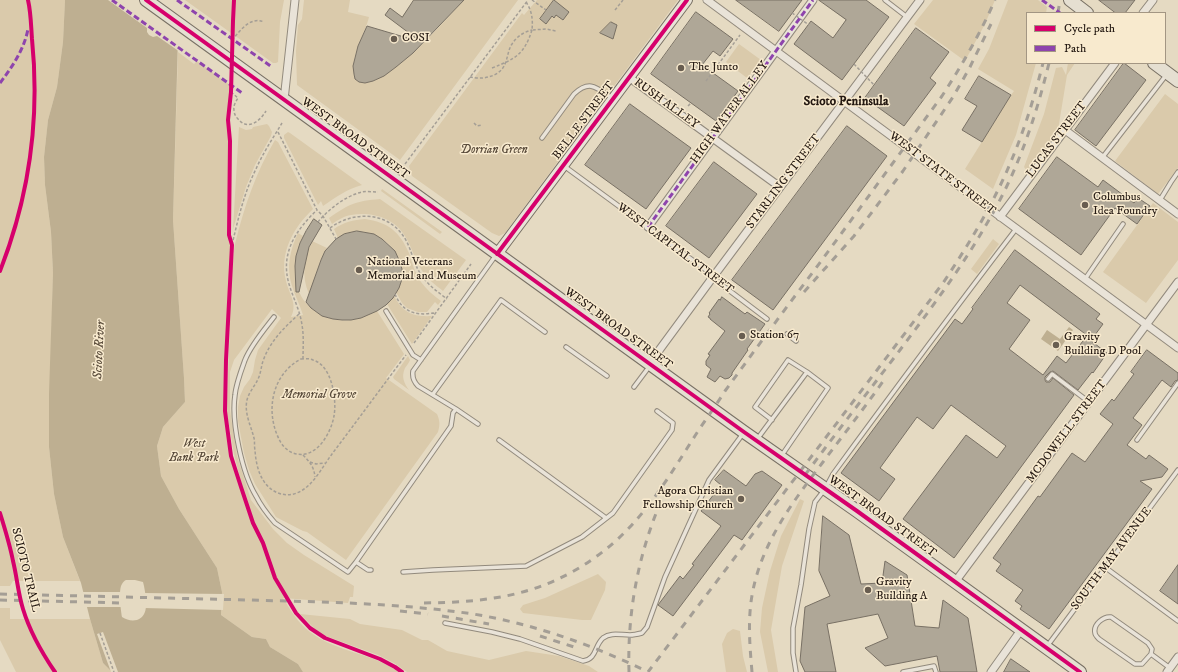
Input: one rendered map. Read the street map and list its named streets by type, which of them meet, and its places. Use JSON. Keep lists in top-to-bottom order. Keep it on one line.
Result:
{"streets":{"main road":["WEST BROAD STREET"],"street":["RUSH ALLEY","HIGH WATER ALLEY","BELLE STREET","LUCAS STREET","WEST STATE STREET","STARLING STREET","MCDOWELL STREET"],"lane":["WEST CAPITAL STREET","SOUTH MAY AVENUE"],"cycle path":["SCIOTO TRAIL"]},"crossings":[["RUSH ALLEY","HIGH WATER ALLEY"],["RUSH ALLEY","BELLE STREET"],["RUSH ALLEY","STARLING STREET"],["HIGH WATER ALLEY","WEST STATE STREET"],["HIGH WATER ALLEY","WEST CAPITAL STREET"],["BELLE STREET","WEST BROAD STREET"],["BELLE STREET","WEST CAPITAL STREET"],["WEST BROAD STREET","STARLING STREET"],["WEST BROAD STREET","MCDOWELL STREET"],["WEST BROAD STREET","SOUTH MAY AVENUE"],["LUCAS STREET","WEST STATE STREET"],["WEST STATE STREET","STARLING STREET"],["WEST STATE STREET","MCDOWELL STREET"],["STARLING STREET","WEST CAPITAL STREET"]],"districts":["Scioto Peninsula"],"water":["Scioto River"],"parks":["Dorrian Green","Memorial Grove","West Bank Park"],"places":["COSI","The Junto","Columbus Idea Foundry","National Veterans Memorial and Museum","Station 67","Gravity Building D Pool","Agora Christian Fellowship Church","Gravity Building A"],"legend":["Cycle path","Path"]}
